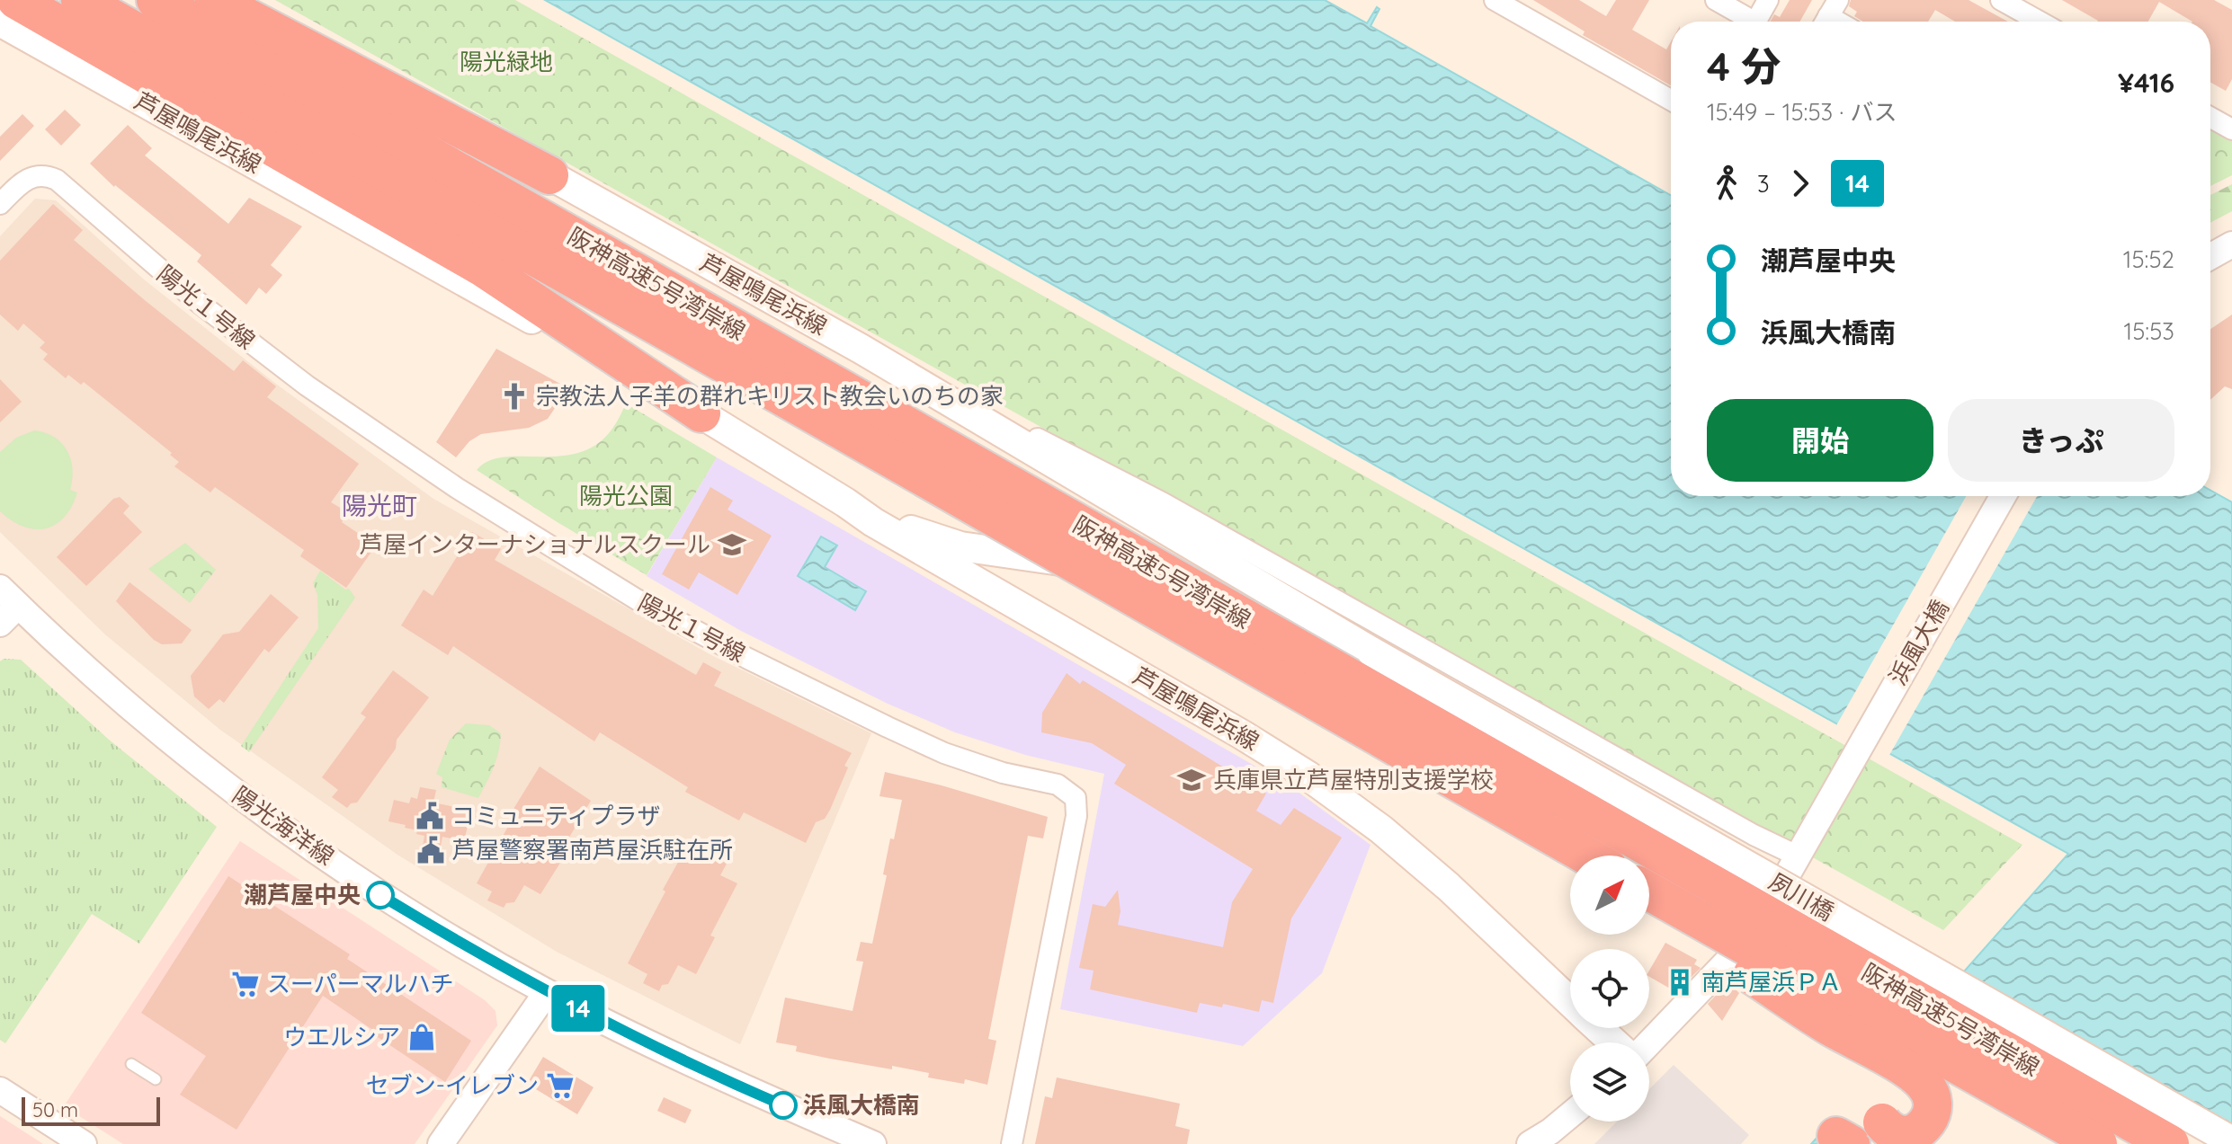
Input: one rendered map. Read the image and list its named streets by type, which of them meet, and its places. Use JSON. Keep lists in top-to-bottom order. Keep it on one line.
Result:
{"streets":{"highway":["阪神高速5号湾岸線"],"main road":["芦屋鳴尾浜線","夙川橋"],"street":["陽光１号線","浜風大橋","陽光海洋線"]},"crossings":[["芦屋鳴尾浜線","夙川橋"]],"districts":["陽光町"],"parks":["陽光緑地","陽光公園"],"places":{"church":["宗教法人子羊の群れキリスト教会いのちの家"],"school or university":["芦屋インターナショナルスクール","兵庫県立芦屋特別支援学校"],"public building":["コミュニティプラザ","芦屋警察署南芦屋浜駐在所"],"other":["潮芦屋中央","浜風大橋南"],"building":["南芦屋浜ＰＡ"],"supermarket":["スーパーマルハチ","セブン-イレブン"],"shop":["ウエルシア"]},"lines":["bus line 14"],"scale_bar":"50 m","north":"top right","page":{"on_map":"14","heading":["4 分","15:49 – 15:53 · バス","¥416"],"legs":["3","14"],"list":[{"name":"潮芦屋中央","value":"15:52"},{"name":"浜風大橋南","value":"15:53"}],"buttons":["開始","きっぷ"],"scale":"50 m"}}
